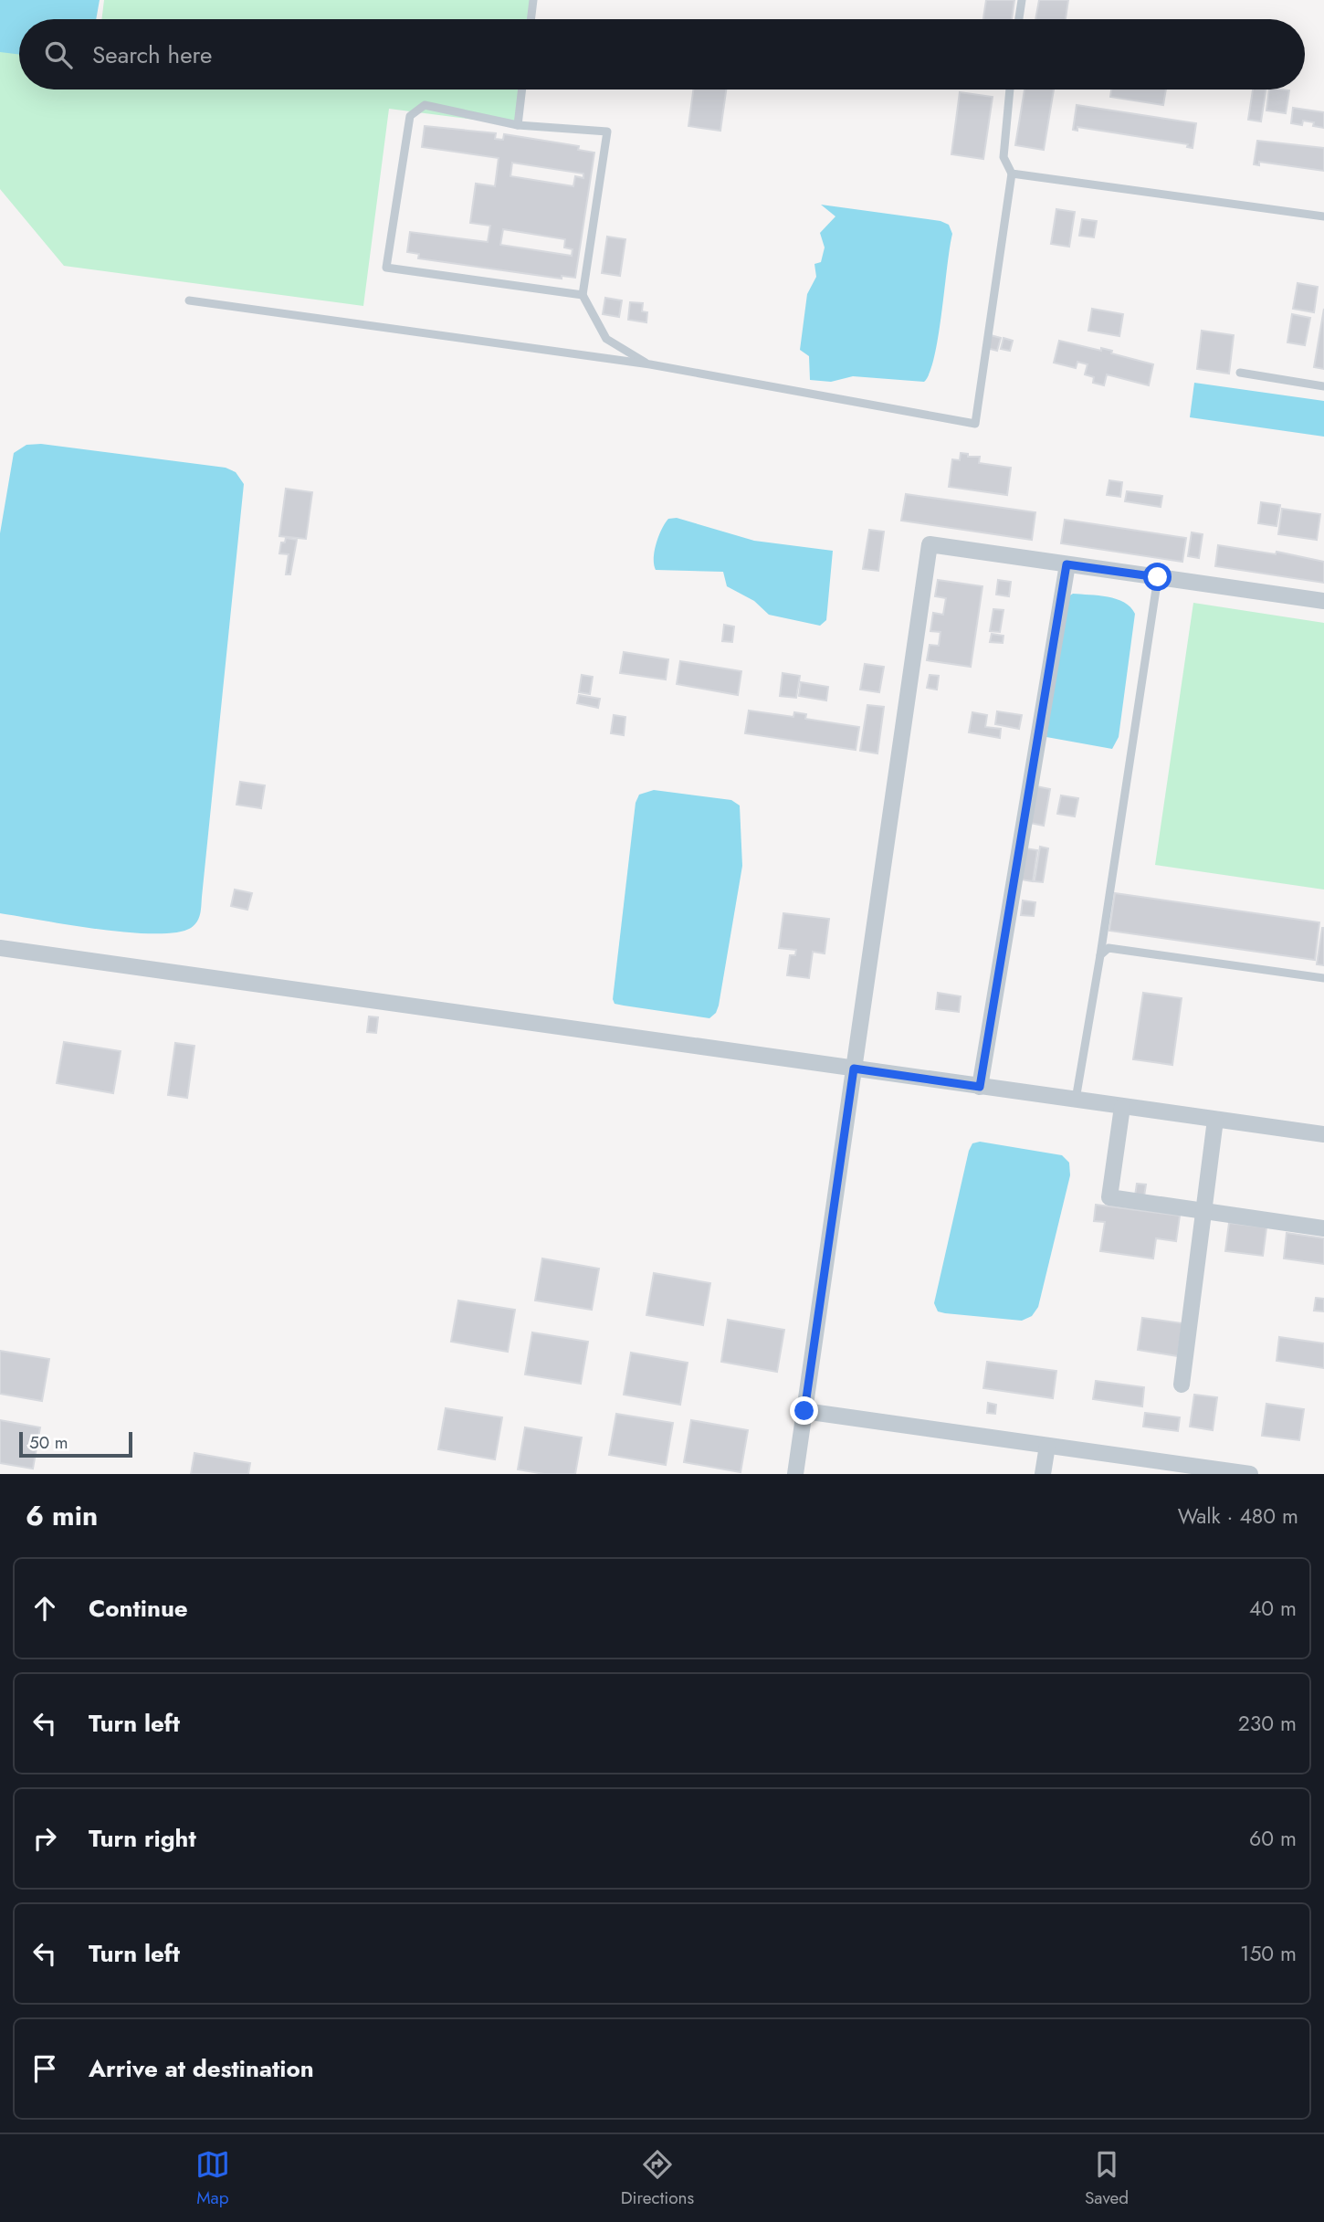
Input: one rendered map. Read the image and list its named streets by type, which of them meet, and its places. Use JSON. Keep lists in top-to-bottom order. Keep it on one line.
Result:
{"scale_bar":"50 m","page":{"search":"Search here","scale":"50 m","heading":["6 min","Walk · 480 m"],"list":[["Continue","40 m"],["Turn left","230 m"],["Turn right","60 m"],["Turn left","150 m"],"Arrive at destination"],"nav":["Map","Directions","Saved"]}}
